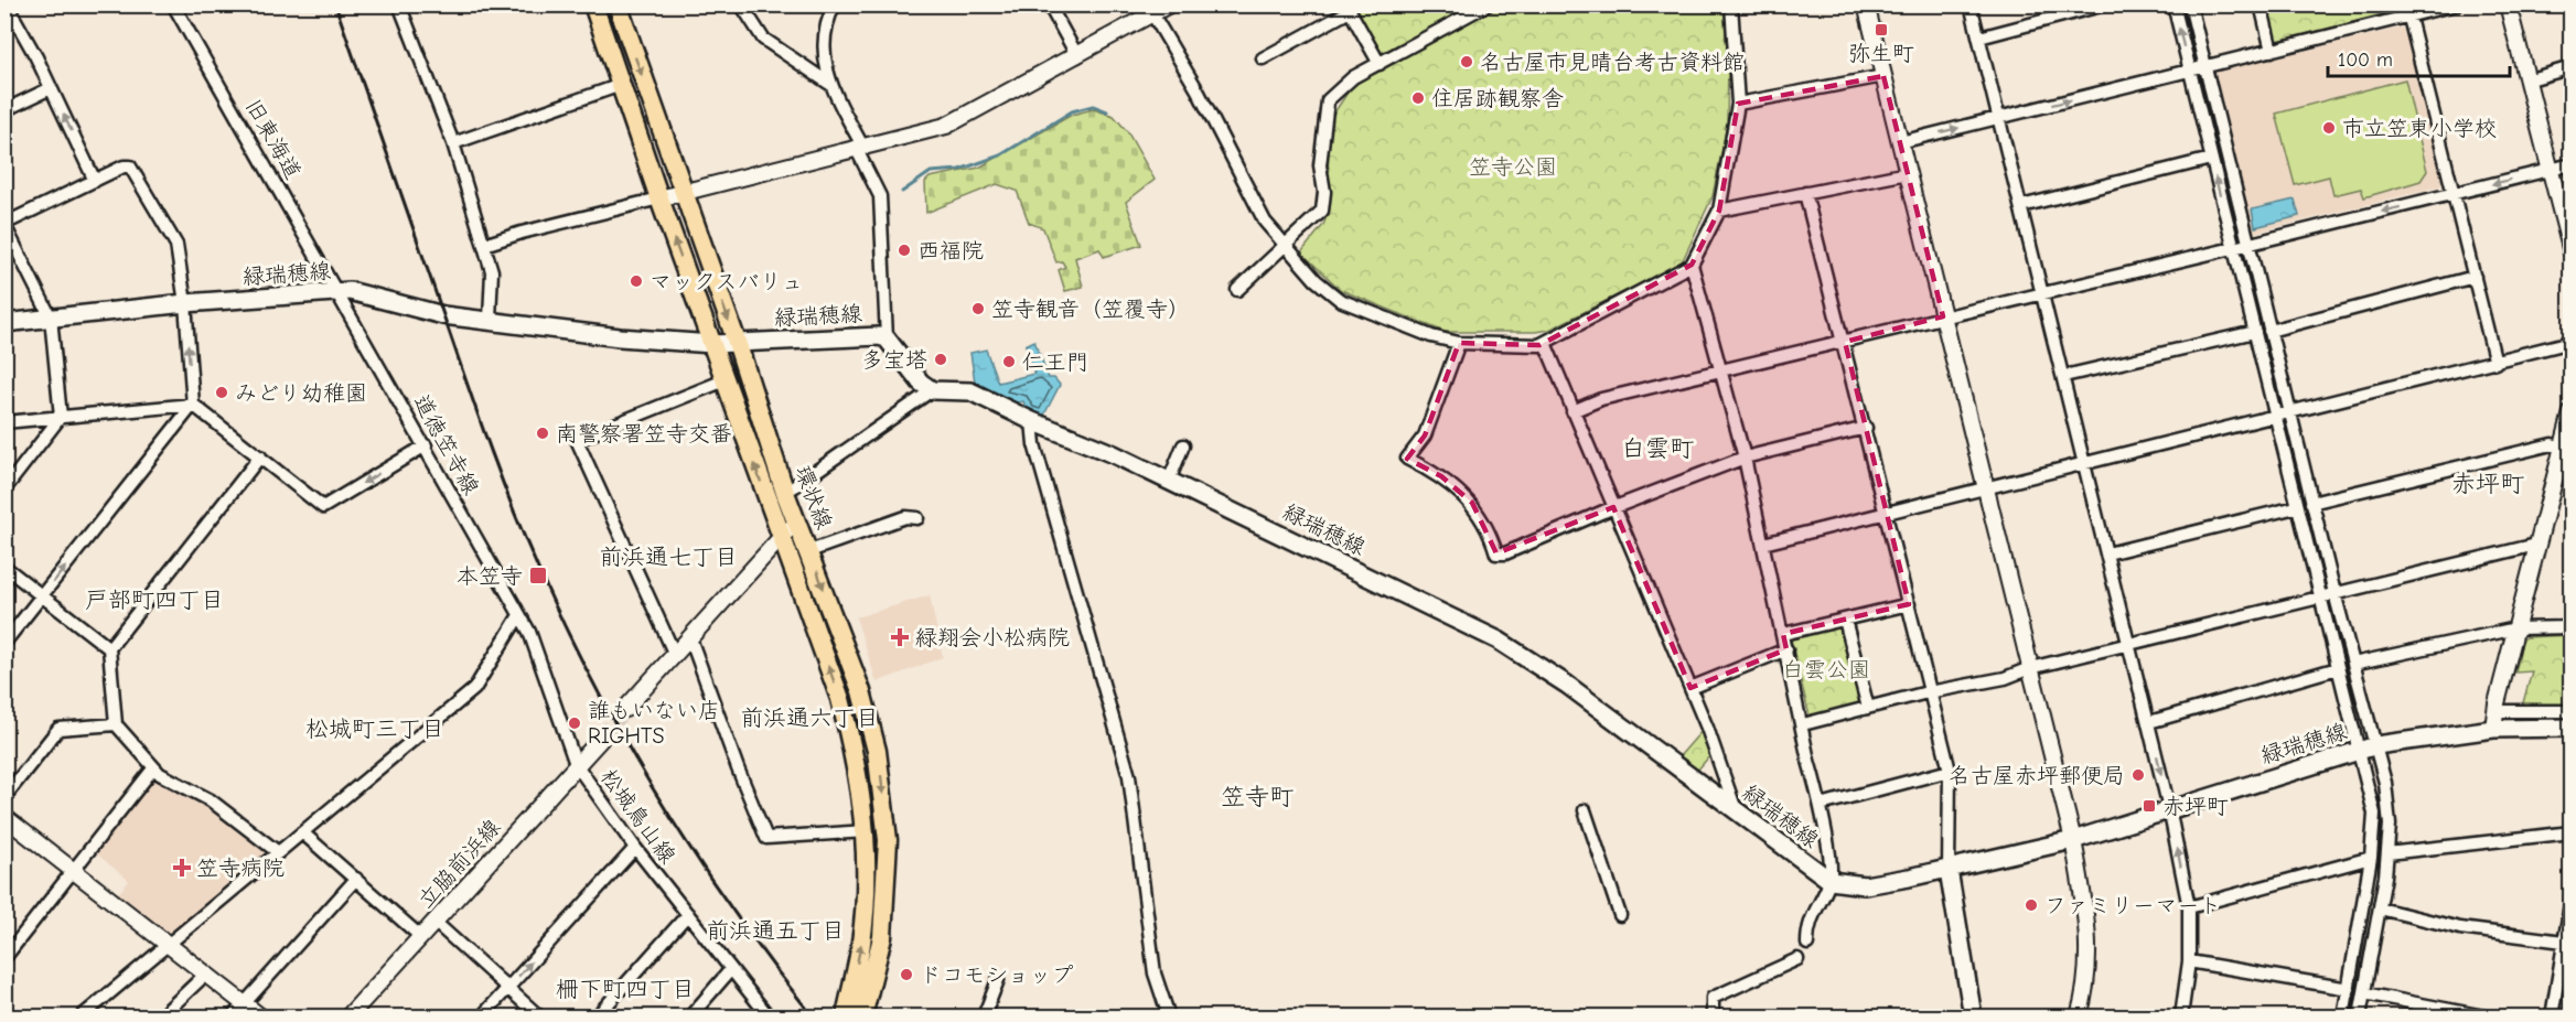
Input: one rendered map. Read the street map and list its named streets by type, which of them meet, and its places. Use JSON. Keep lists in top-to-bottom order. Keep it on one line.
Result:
{"streets":{"main road":["緑瑞穂線","環状線"],"street":["旧東海道","道徳笠寺線","松城鳥山線","立脇前浜線"]},"crossings":[["旧東海道","緑瑞穂線"],["旧東海道","道徳笠寺線"],["緑瑞穂線","道徳笠寺線"],["緑瑞穂線","環状線"],["道徳笠寺線","松城鳥山線"],["松城鳥山線","立脇前浜線"]],"districts":["白雲町","赤坪町","前浜通七丁目","戸部町四丁目","前浜通六丁目","松城町三丁目","笠寺町","前浜通五丁目","柵下町四丁目"],"parks":["笠寺公園","白雲公園"],"places":{"transit":["弥生町","本笠寺","赤坪町"],"other":["名古屋市見晴台考古資料館","住居跡観察舎","市立笠東小学校","西福院","マックスバリュ","笠寺観音（笠覆寺）","多宝塔","仁王門","みどり幼稚園","南警察署笠寺交番","誰もいない店 RIGHTS","名古屋赤坪郵便局","ファミリーマート","ドコモショップ"],"health":["緑翔会小松病院","笠寺病院"]},"scale_bar":"100 m"}
